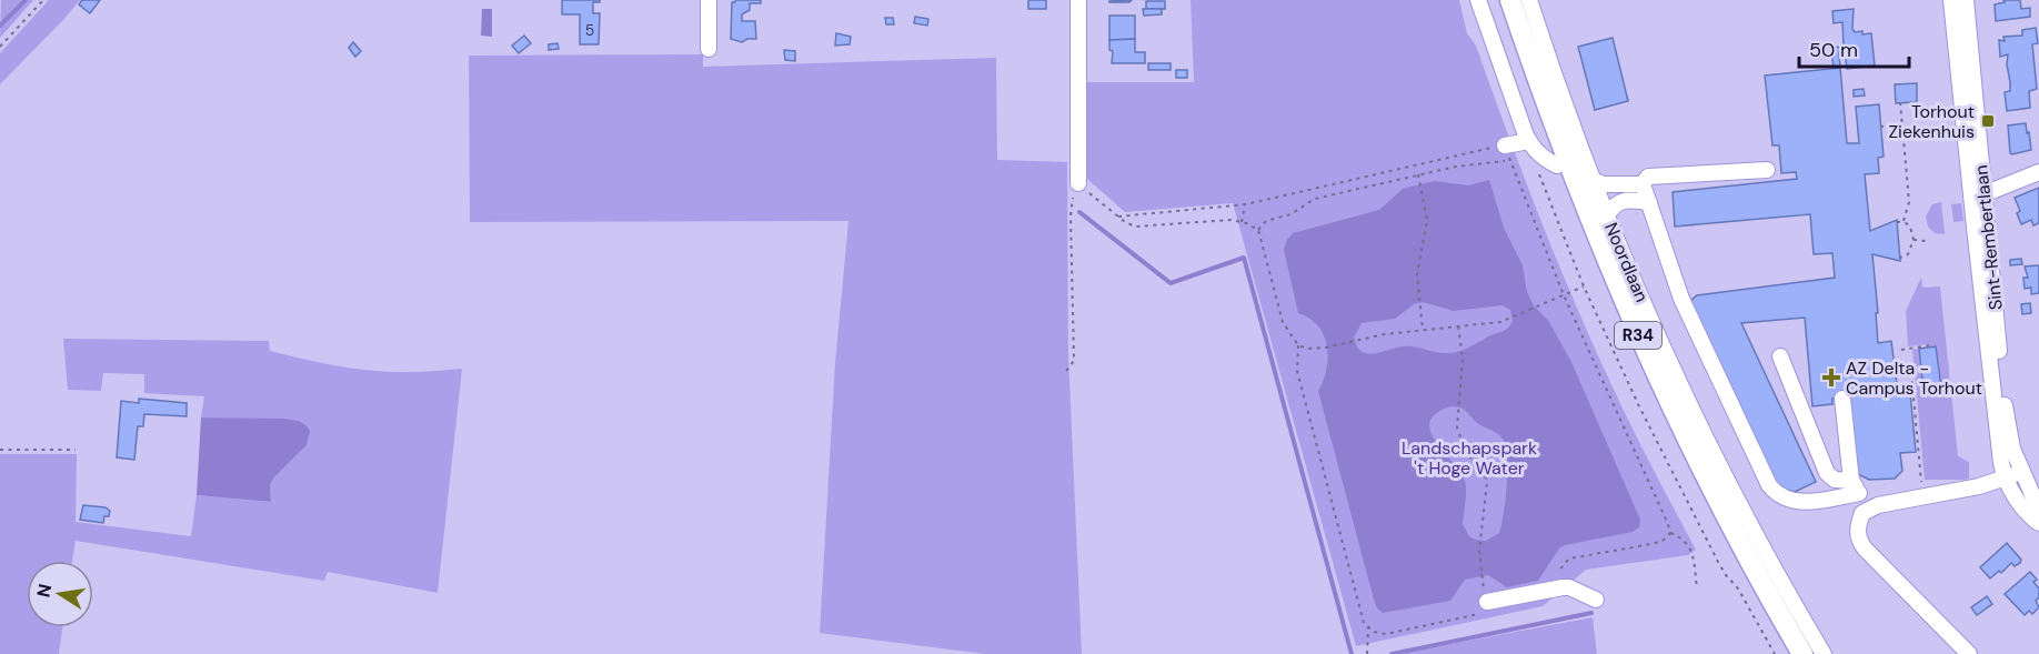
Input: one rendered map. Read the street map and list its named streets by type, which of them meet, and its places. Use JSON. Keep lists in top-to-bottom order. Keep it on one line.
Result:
{"streets":{"main road":["Noordlaan","R34"],"street":["Sint-Rembertlaan"]},"parks":["Landschapspark 't Hoge Water"],"places":{"transit":["Torhout Ziekenhuis"],"health":["AZ Delta - Campus Torhout"]},"house_numbers":["5"],"scale_bar":"50 m","north":"left"}
